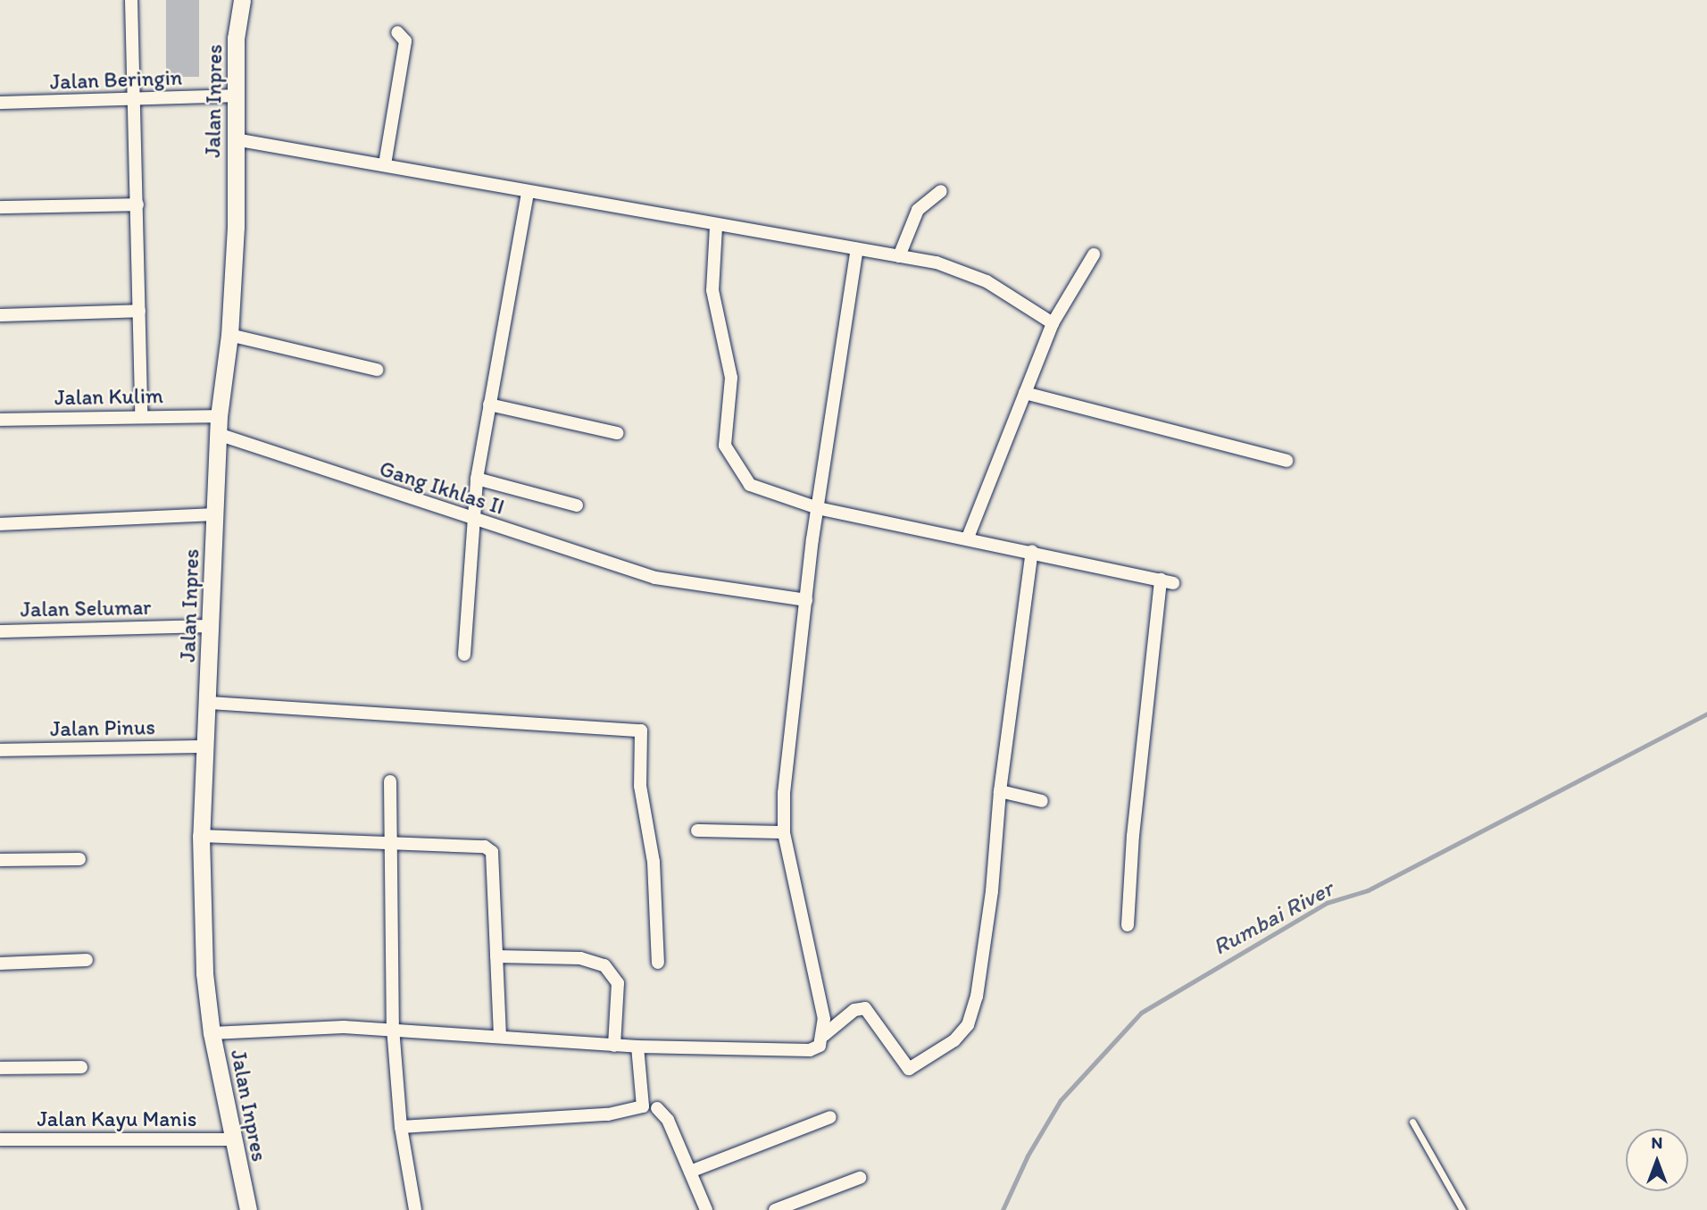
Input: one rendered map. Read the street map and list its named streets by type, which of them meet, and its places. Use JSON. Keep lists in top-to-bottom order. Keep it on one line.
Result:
{"streets":{"main road":["Jalan Inpres"],"street":["Jalan Beringin","Jalan Kulim","Gang Ikhlas II","Jalan Selumar","Jalan Pinus","Jalan Kayu Manis"]},"crossings":[["Jalan Beringin","Jalan Inpres"],["Jalan Inpres","Jalan Kulim"],["Jalan Inpres","Gang Ikhlas II"],["Jalan Inpres","Jalan Selumar"],["Jalan Inpres","Jalan Pinus"],["Jalan Inpres","Jalan Kayu Manis"]],"water":["Rumbai River"],"north":"top"}
